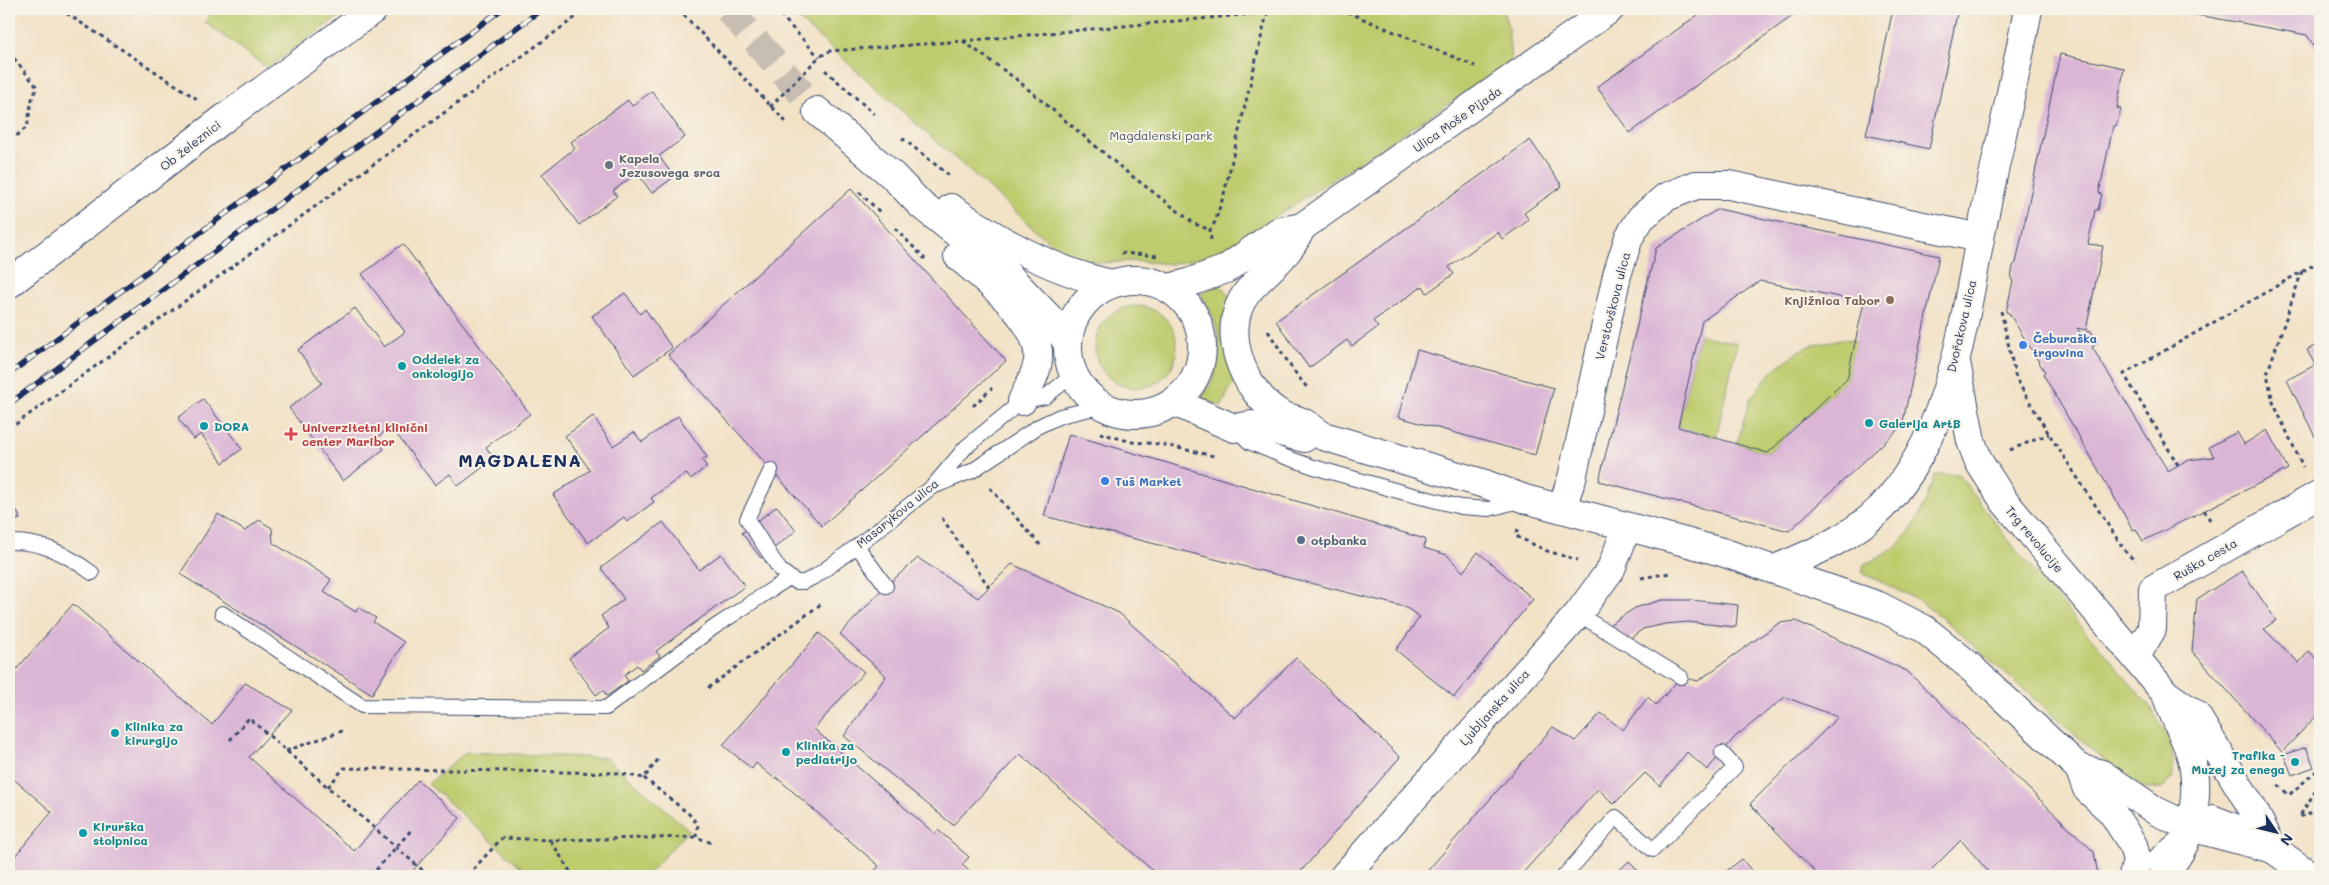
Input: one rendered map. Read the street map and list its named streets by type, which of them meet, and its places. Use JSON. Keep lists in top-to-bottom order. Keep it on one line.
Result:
{"streets":{"street":["Ulica Moše Pijada","Ob železnici","Verstovškova ulica","Dvořakova ulica","Trg revolucije","Ruška cesta","Ljubljanska ulica"],"lane":["Masarykova ulica"]},"crossings":[["Verstovškova ulica","Dvořakova ulica"],["Dvořakova ulica","Trg revolucije"]],"districts":["MAGDALENA"],"parks":["Magdalenski park"],"places":{"other":["Kapela Jezusovega srca","Knjižnica Tabor","Čeburaška trgovina","Oddelek za onkologijo","Galerija ArtB","DORA","Tuš Market","otpbanka","Klinika za kirurgijo","Klinika za pediatrijo","Trafika - Muzej za enega","Kirurška stolpnica"],"health":["Univerzitetni klinični center Maribor"]},"north":"bottom right"}
